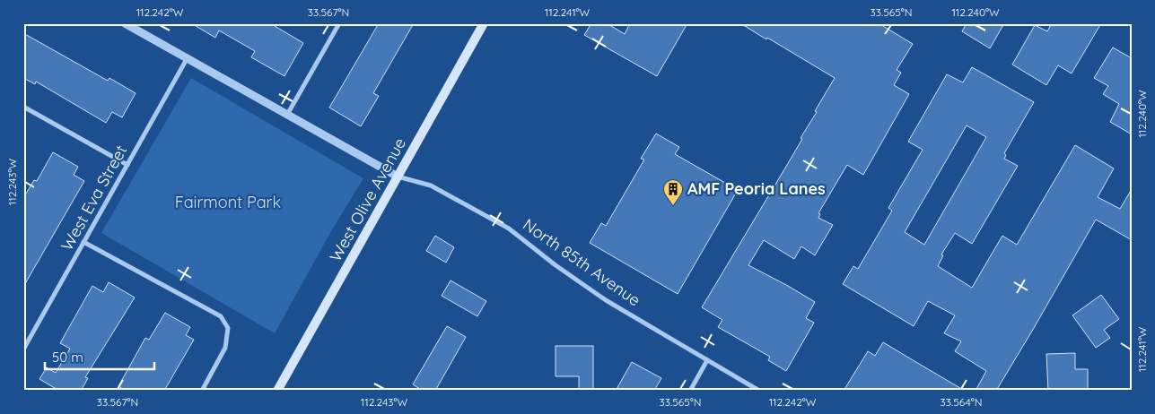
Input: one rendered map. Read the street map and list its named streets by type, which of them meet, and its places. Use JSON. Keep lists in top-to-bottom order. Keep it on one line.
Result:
{"streets":{"main road":["West Olive Avenue"],"street":["West Eva Street","North 85th Avenue"]},"crossings":[["West Eva Street","North 85th Avenue"],["West Olive Avenue","North 85th Avenue"]],"parks":["Fairmont Park"],"places":{"building":["AMF Peoria Lanes"]},"scale_bar":"50 m","coordinates":["112.242°W","33.567°N","112.241°W","33.565°N","112.240°W","112.243°W","33.564°N"]}
